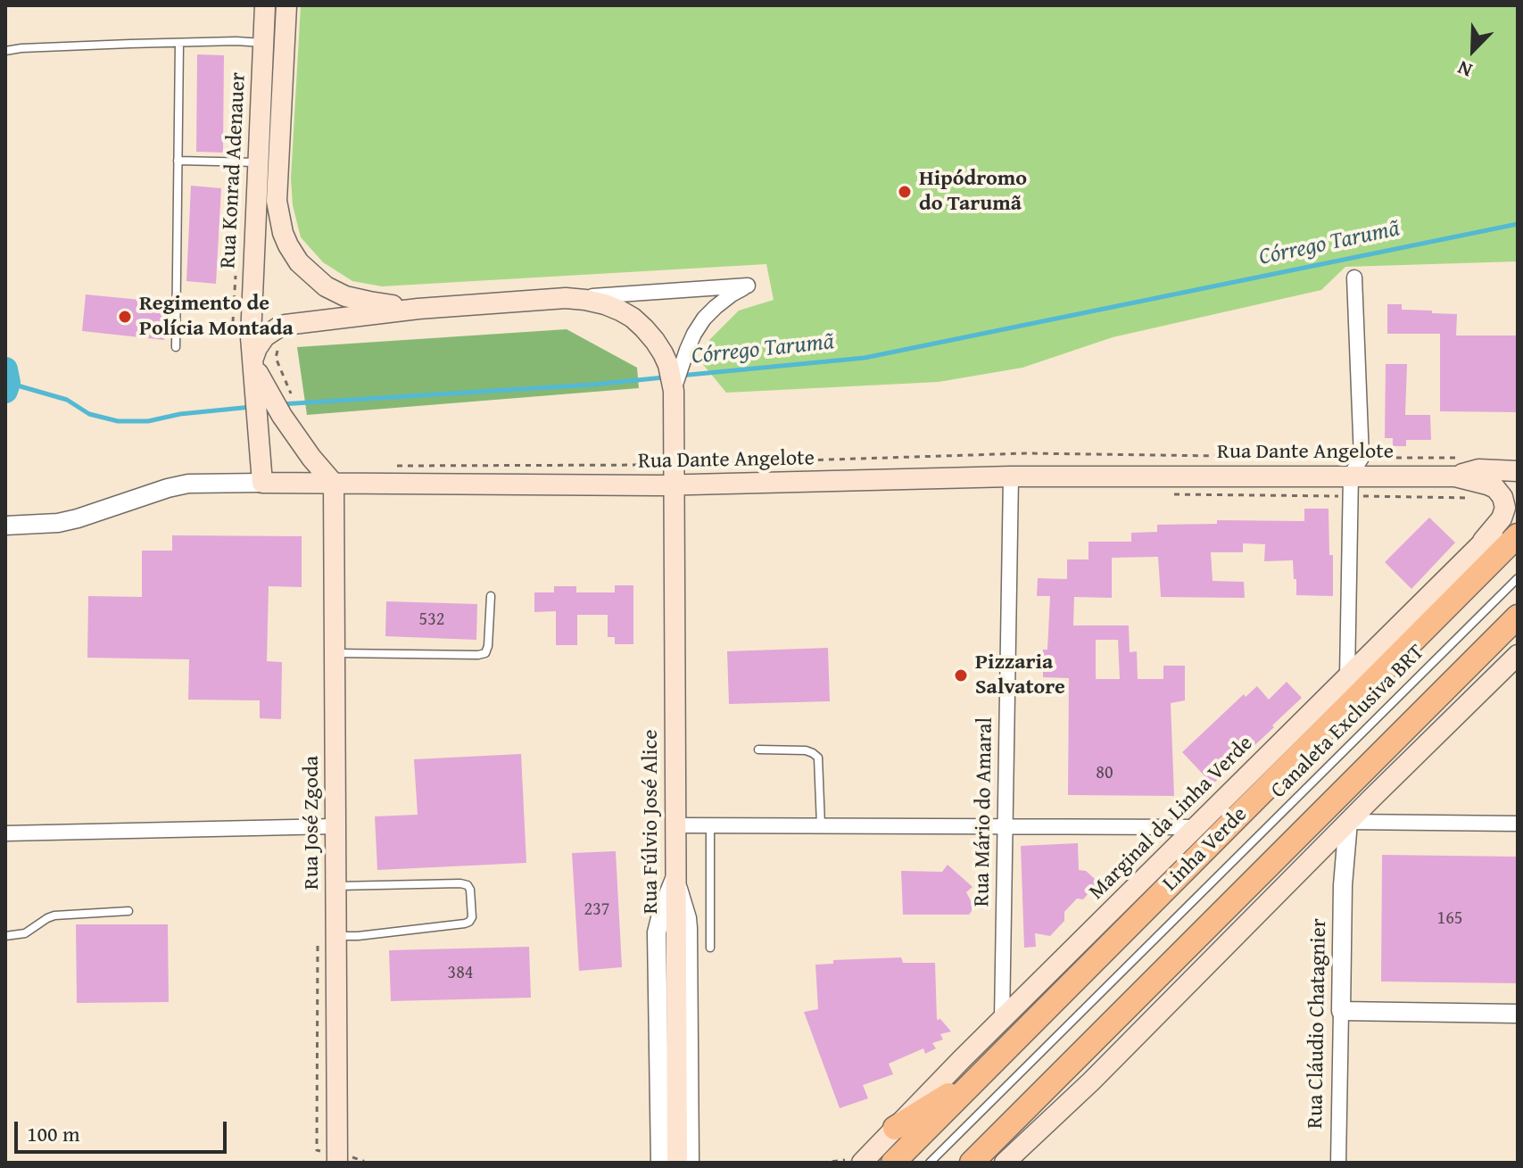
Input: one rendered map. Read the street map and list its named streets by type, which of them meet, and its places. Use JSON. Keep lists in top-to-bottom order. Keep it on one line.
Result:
{"streets":{"highway":["Linha Verde"],"main road":["Rua Konrad Adenauer","Rua Dante Angelote","Marginal da Linha Verde","Rua Fúlvio José Alice","Rua José Zgoda"],"street":["Rua Mário do Amaral","Rua Cláudio Chatagnier"],"lane":["Canaleta Exclusiva BRT"]},"crossings":[["Rua Konrad Adenauer","Rua Dante Angelote"],["Rua Konrad Adenauer","Rua José Zgoda"],["Rua Dante Angelote","Rua Mário do Amaral"],["Rua Dante Angelote","Marginal da Linha Verde"],["Rua Dante Angelote","Rua Fúlvio José Alice"],["Rua Dante Angelote","Rua José Zgoda"],["Rua Mário do Amaral","Marginal da Linha Verde"]],"water":["Córrego Tarumã"],"places":["Hipódromo do Tarumã","Regimento de Polícia Montada","Pizzaria Salvatore"],"house_numbers":["532","80","237","165","384"],"scale_bar":"100 m","north":"bottom left"}
